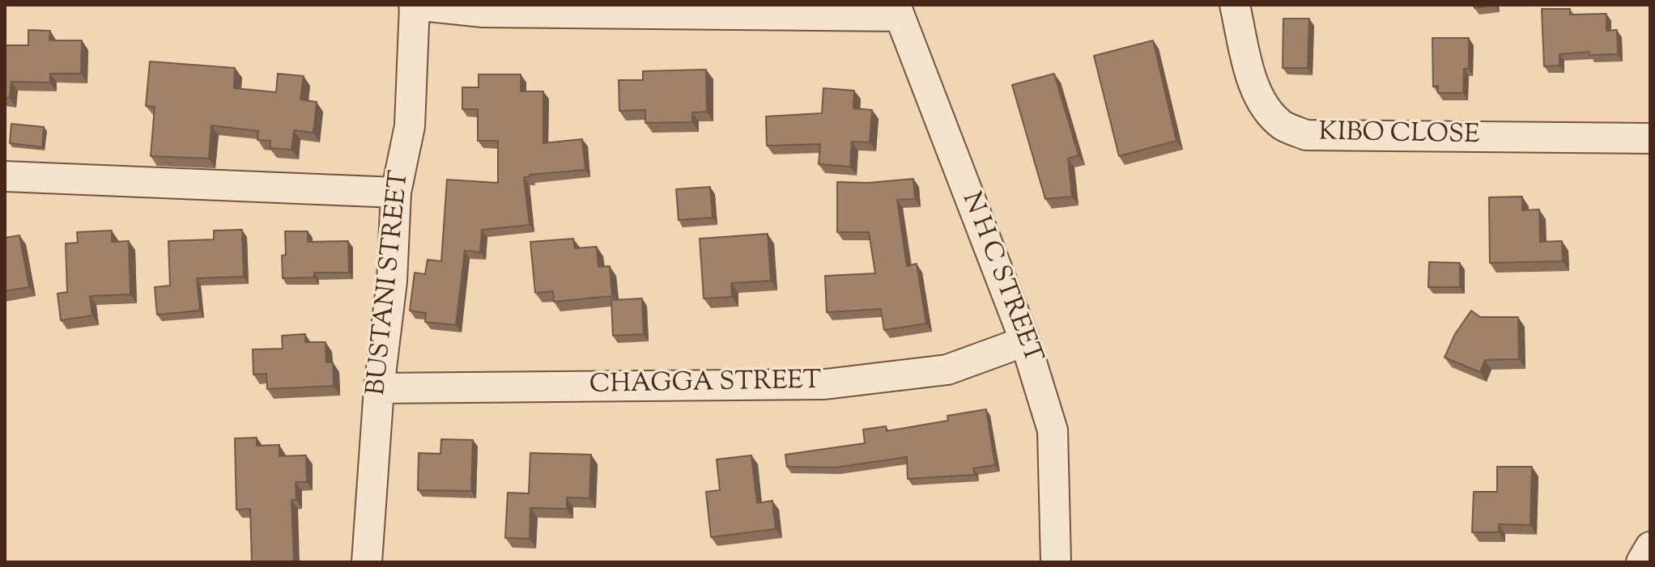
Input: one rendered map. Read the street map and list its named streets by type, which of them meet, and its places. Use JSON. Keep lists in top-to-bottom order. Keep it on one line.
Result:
{"streets":{"street":["KIBO CLOSE","N H C STREET","BUSTANI STREET","CHAGGA STREET"]},"crossings":[["N H C STREET","CHAGGA STREET"],["BUSTANI STREET","CHAGGA STREET"]]}
